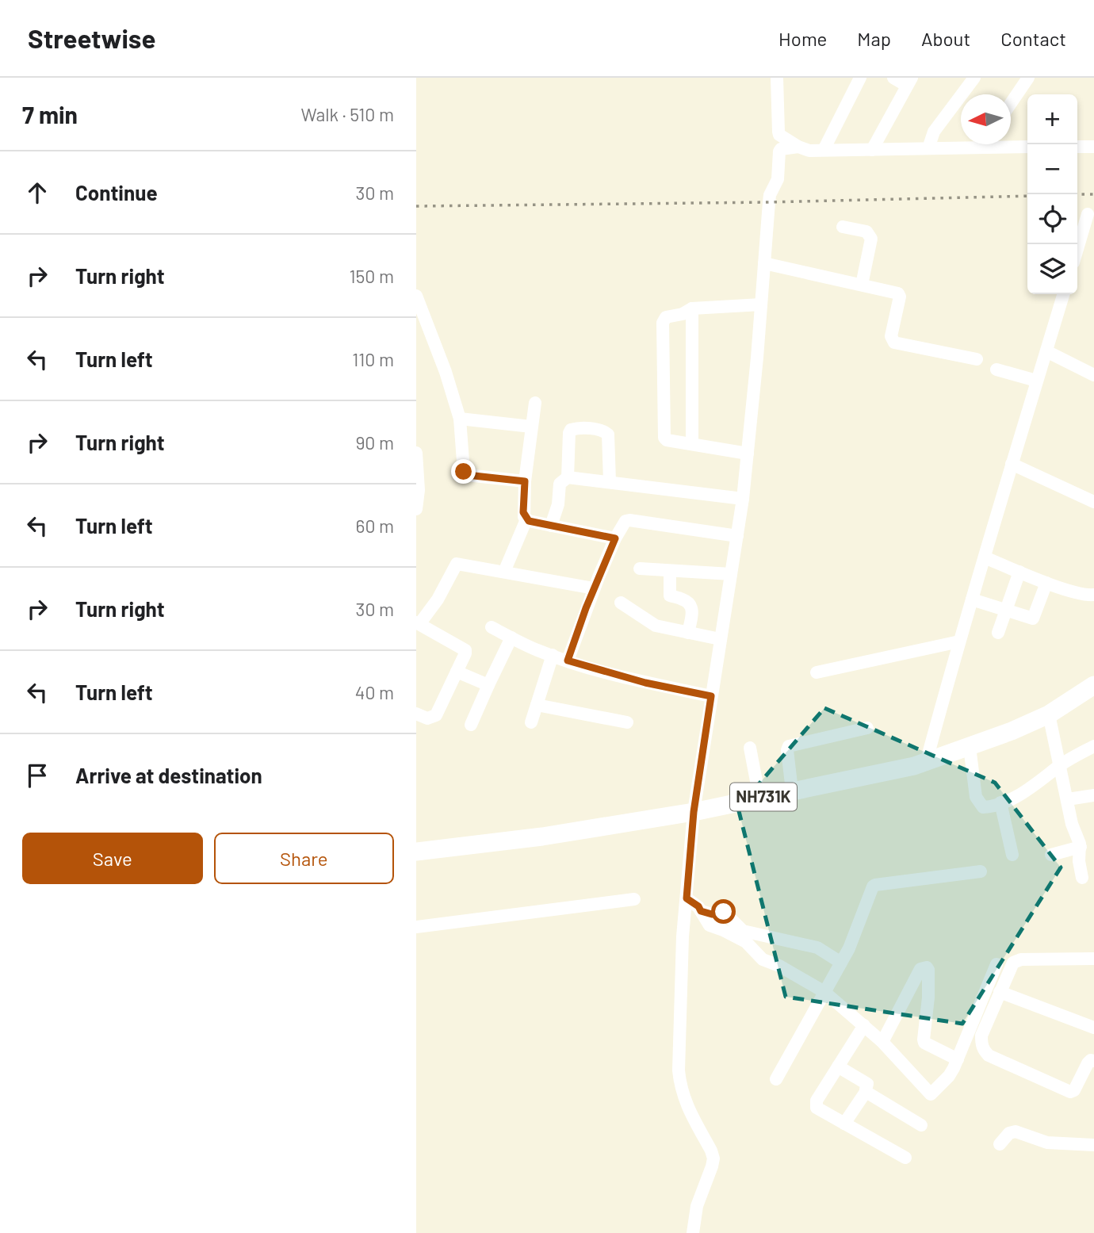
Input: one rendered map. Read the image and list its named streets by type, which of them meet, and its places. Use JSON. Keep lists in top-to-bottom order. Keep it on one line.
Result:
{"streets":{"highway":["NH731K"]},"north":"left","page":{"header":"Streetwise","nav":["Home","Map","About","Contact"],"heading":["7 min","Walk · 510 m"],"map_buttons":["+","−"],"list":[["Continue","30 m"],["Turn right","150 m"],["Turn left","110 m"],["Turn right","90 m"],["Turn left","60 m"],["Turn right","30 m"],["Turn left","40 m"],"Arrive at destination"],"buttons":["Save","Share"]}}
